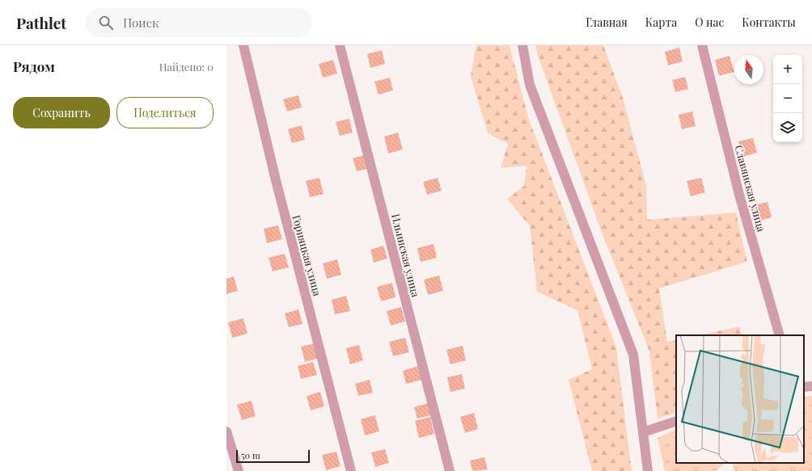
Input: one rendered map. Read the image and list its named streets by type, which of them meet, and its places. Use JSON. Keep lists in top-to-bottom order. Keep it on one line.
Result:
{"streets":{"street":["Славянская улица","Горняцкая улица","Ильинская улица"]},"scale_bar":"50 m","north":"top","page":{"header":"Pathlet","search":"Поиск","nav":["Главная","Карта","О нас","Контакты"],"heading":["Рядом","Найдено: 0"],"map_buttons":["+","−"],"buttons":["Сохранить","Поделиться"],"scale":"50 m"}}
